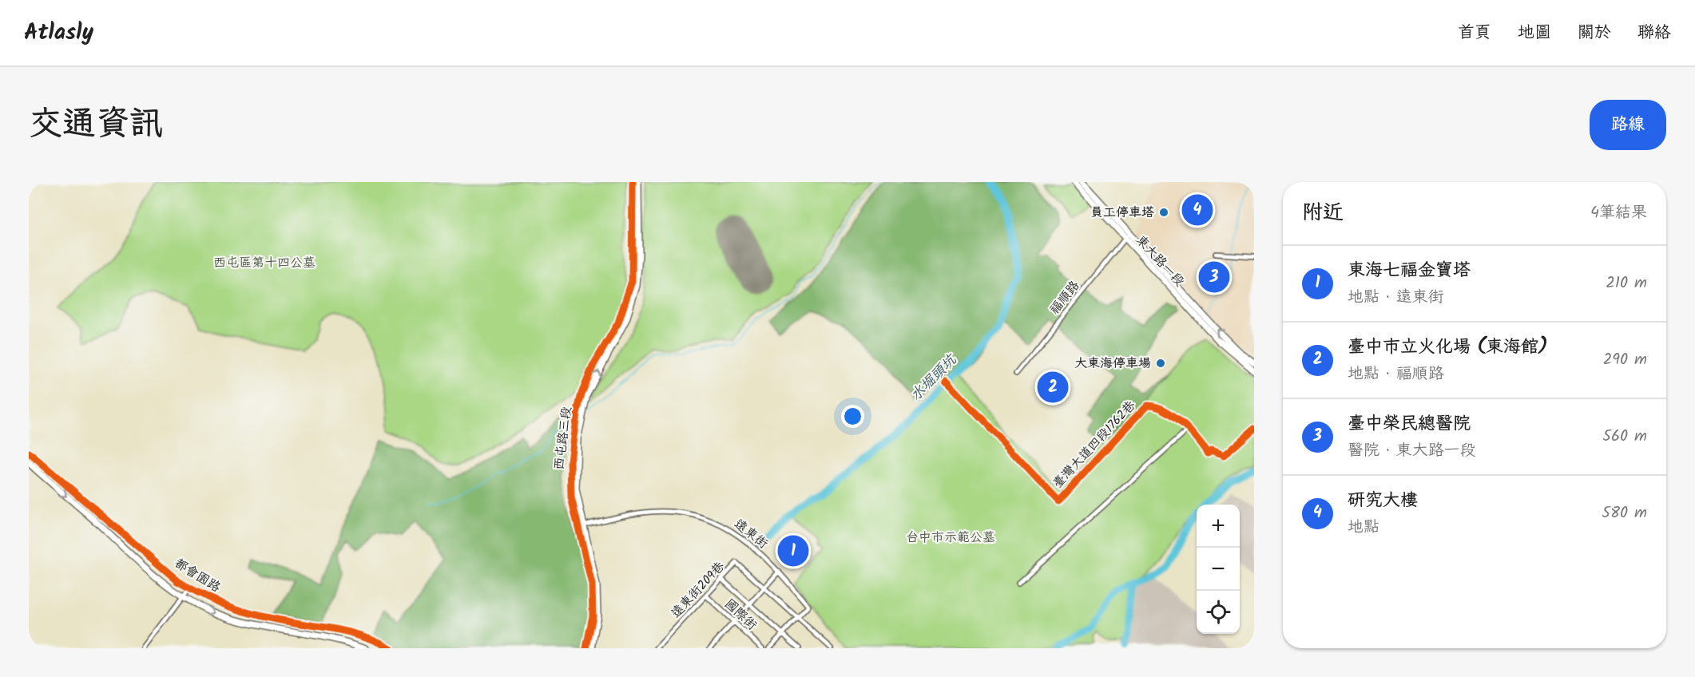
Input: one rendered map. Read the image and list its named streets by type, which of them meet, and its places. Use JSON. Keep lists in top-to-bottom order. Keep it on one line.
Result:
{"streets":{"street":["東大路一段","福順路","西屯路三段","臺灣大道四段1762巷","遠東街","都會園路","遠東街209巷","國際街"]},"crossings":[["東大路一段","福順路"],["西屯路三段","遠東街"],["遠東街","遠東街209巷"],["遠東街209巷","國際街"]],"water":["水堀頭坑"],"parks":["西屯區第十四公墓","台中市示範公墓"],"places":["員工停車塔","大東海停車場"],"page":{"header":"Atlasly","nav":["首頁","地圖","關於","聯絡"],"title":"交通資訊","buttons":"路線","heading":["附近","4筆結果"],"pins":["4","3","2","1"],"list":[{"mark":"1","name":"東海七福金寶塔","note":"地點 · 遠東街","value":"210 m"},{"mark":"2","name":"臺中市立火化場 (東海館)","note":"地點 · 福順路","value":"290 m"},{"mark":"3","name":"臺中榮民總醫院","note":"醫院 · 東大路一段","value":"560 m"},{"mark":"4","name":"研究大樓","note":"地點","value":"580 m"}],"map_buttons":["+","−"]}}
